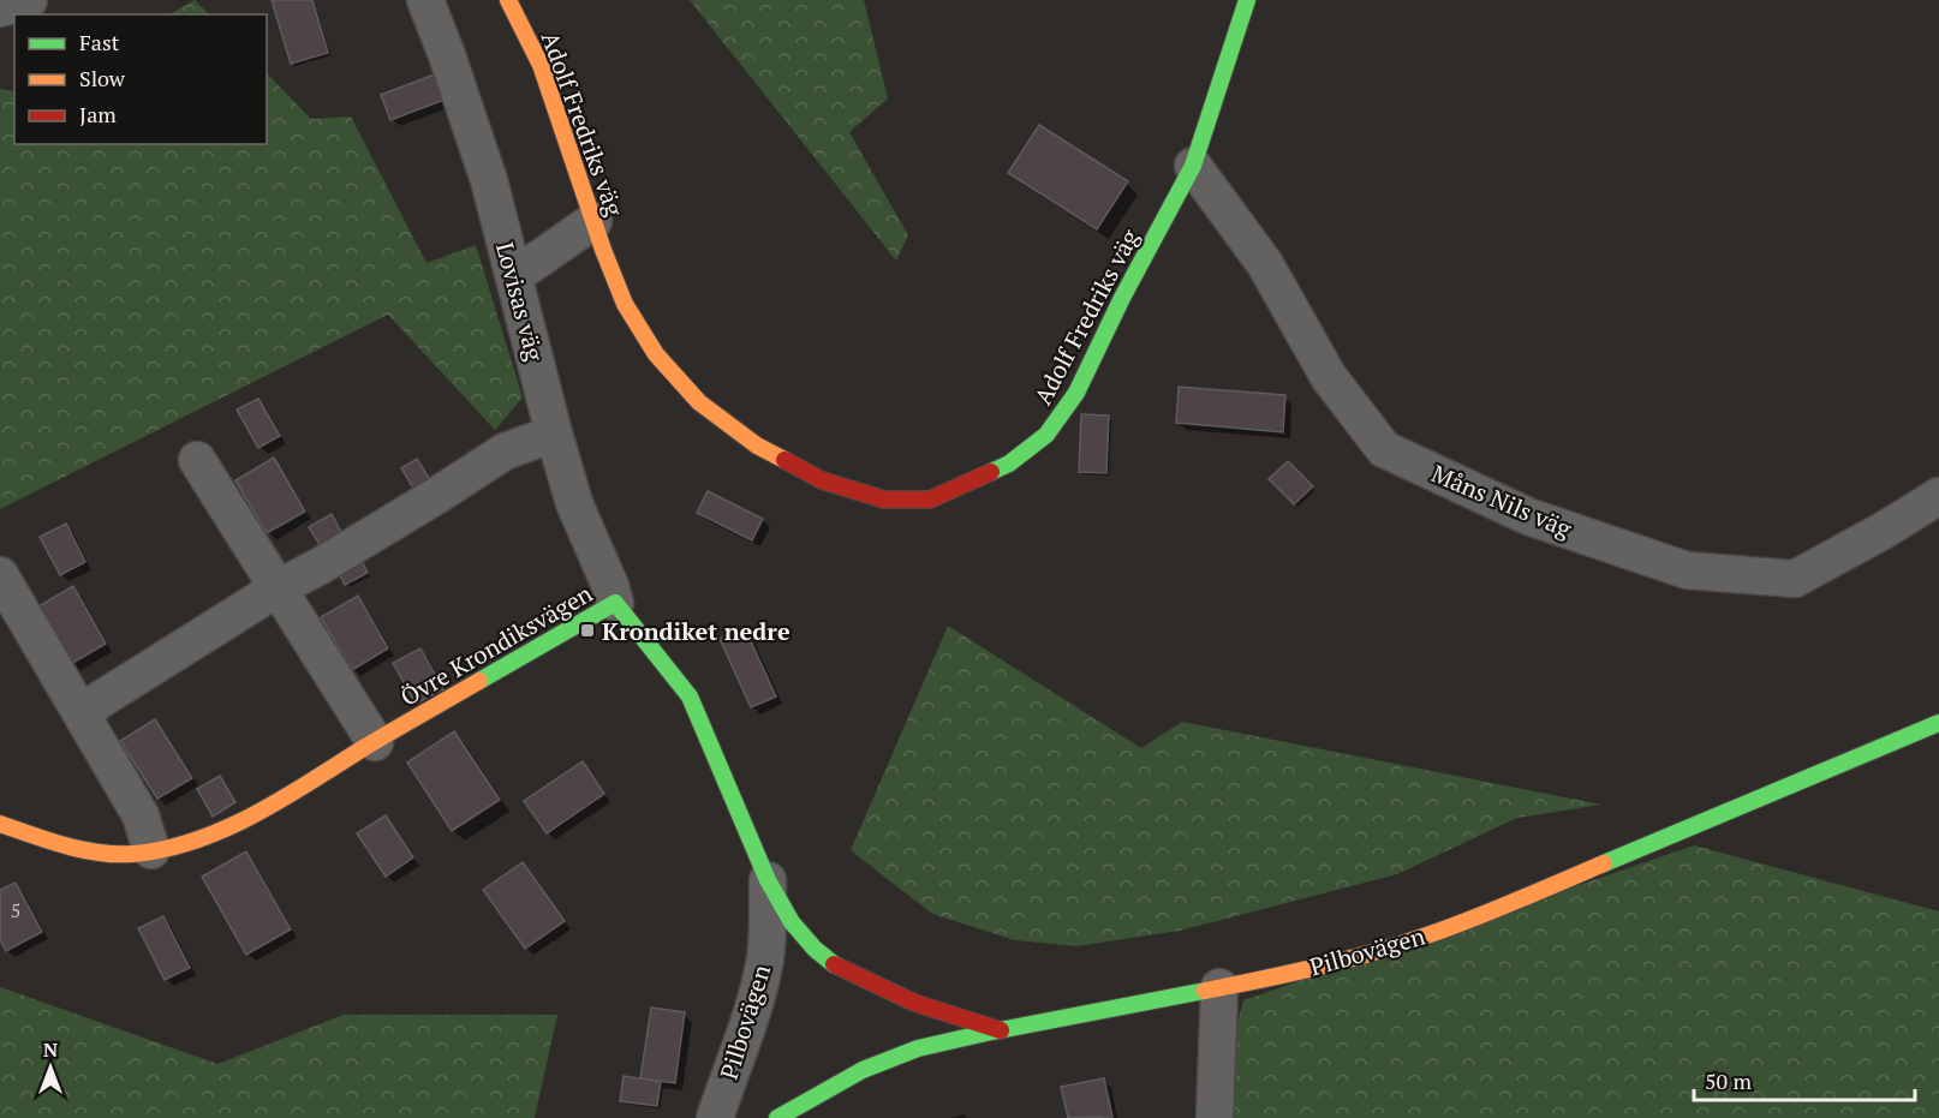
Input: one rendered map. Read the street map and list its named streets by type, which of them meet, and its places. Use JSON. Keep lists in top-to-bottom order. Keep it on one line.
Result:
{"streets":{"street":["Adolf Fredriks väg","Lovisas väg","Måns Nils väg","Övre Krondiksvägen","Pilbovägen"]},"crossings":[["Adolf Fredriks väg","Måns Nils väg"],["Lovisas väg","Övre Krondiksvägen"],["Övre Krondiksvägen","Pilbovägen"]],"places":{"transit":["Krondiket nedre"]},"house_numbers":["5"],"legend":["Fast","Slow","Jam"],"scale_bar":"50 m","north":"top"}
